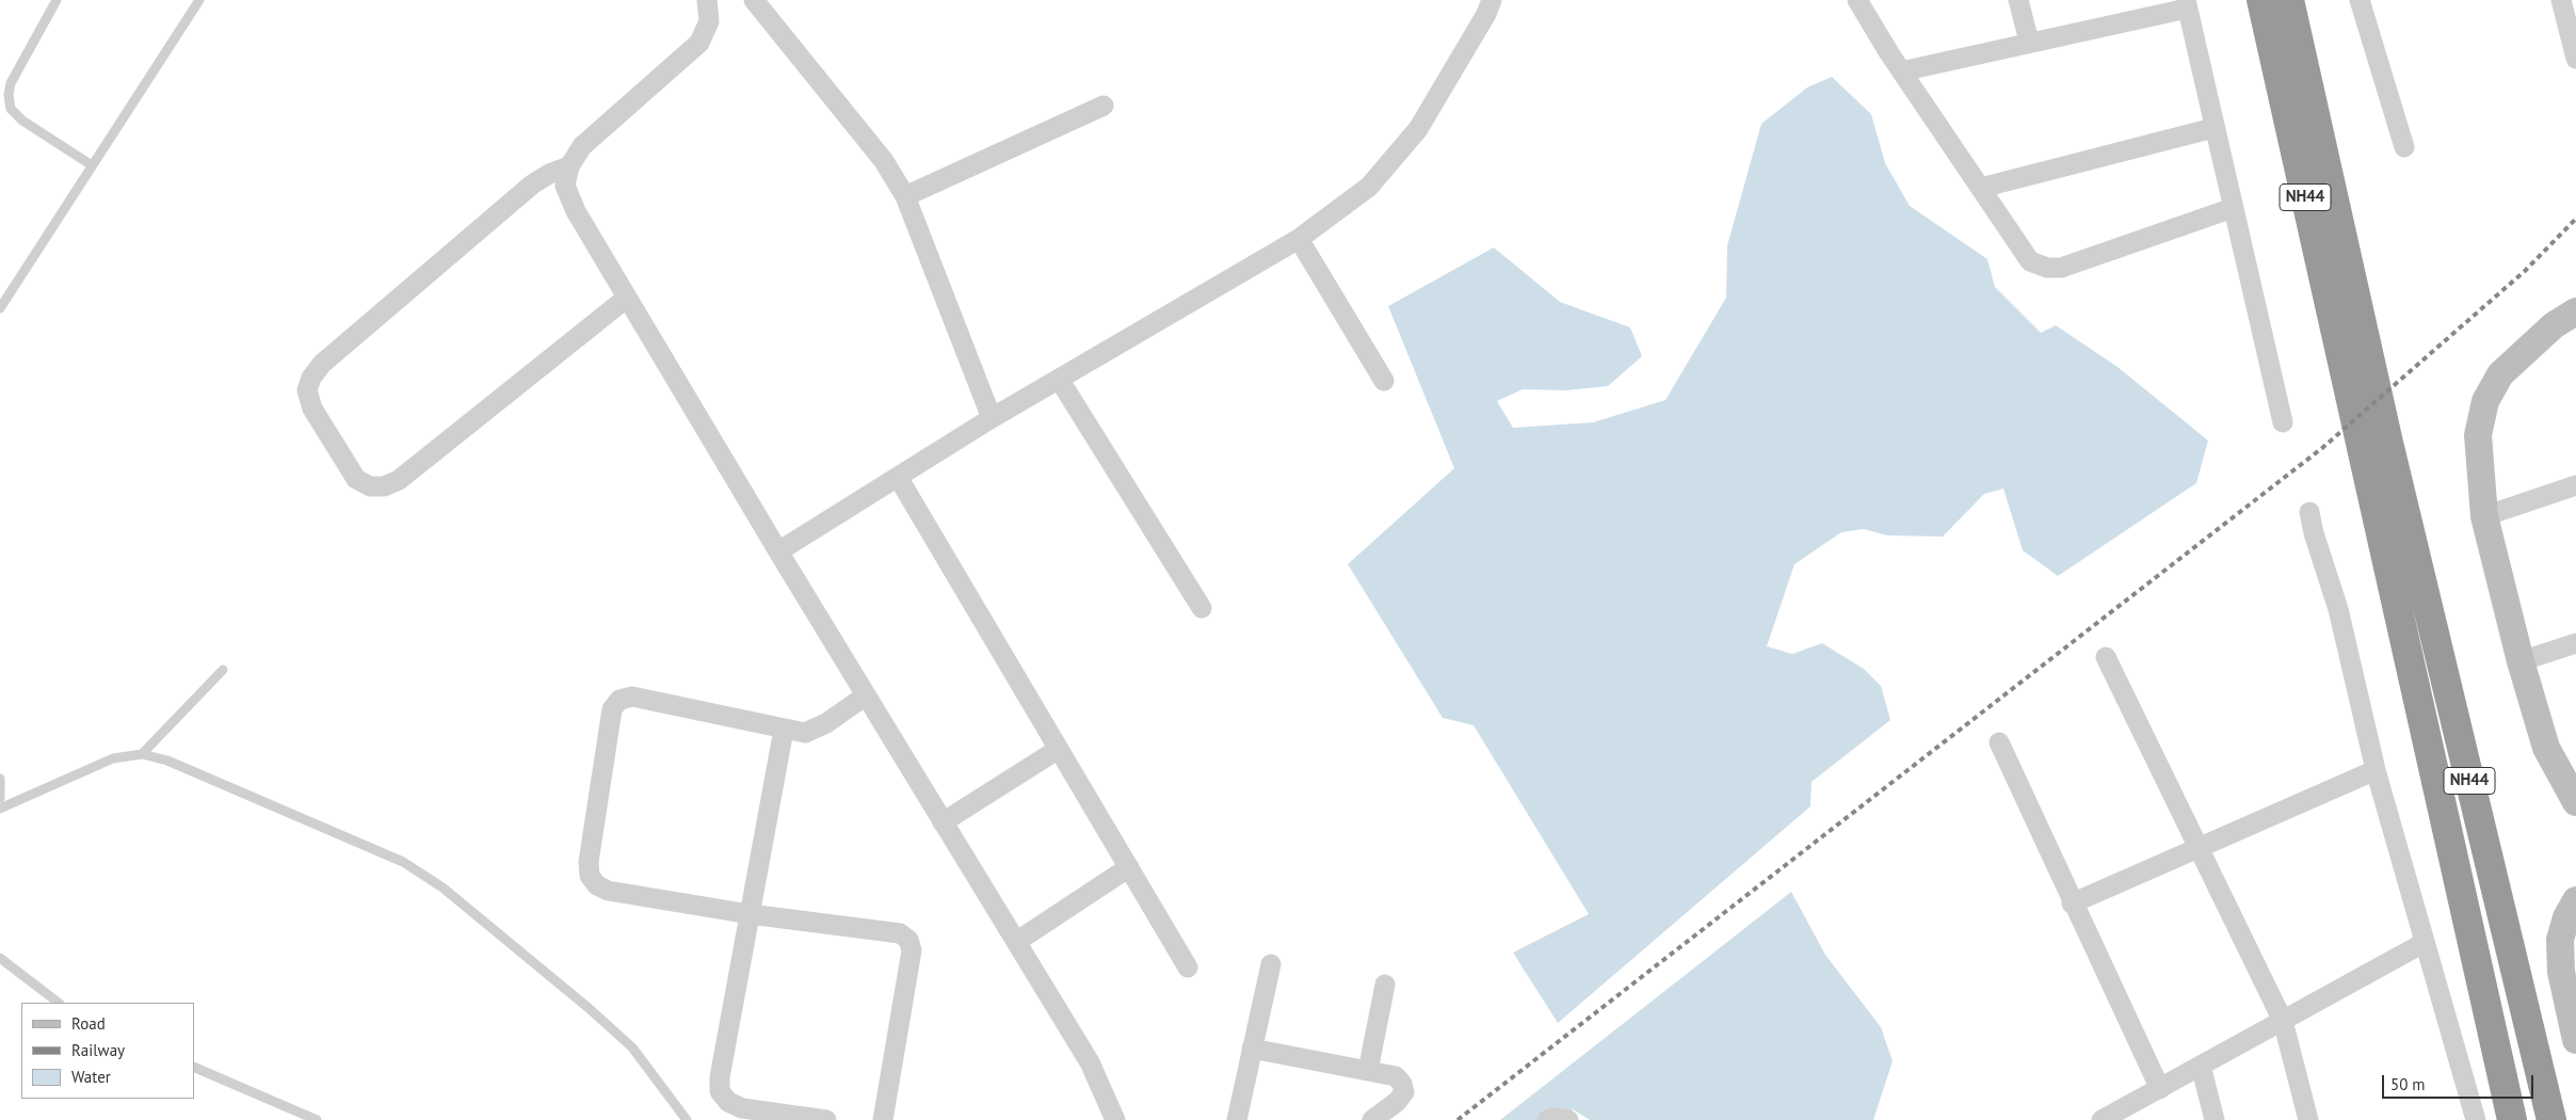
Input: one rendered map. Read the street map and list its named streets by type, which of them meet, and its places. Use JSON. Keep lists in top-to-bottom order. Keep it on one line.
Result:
{"streets":{"highway":["NH44"]},"legend":["Road","Railway","Water"],"scale_bar":"50 m"}
